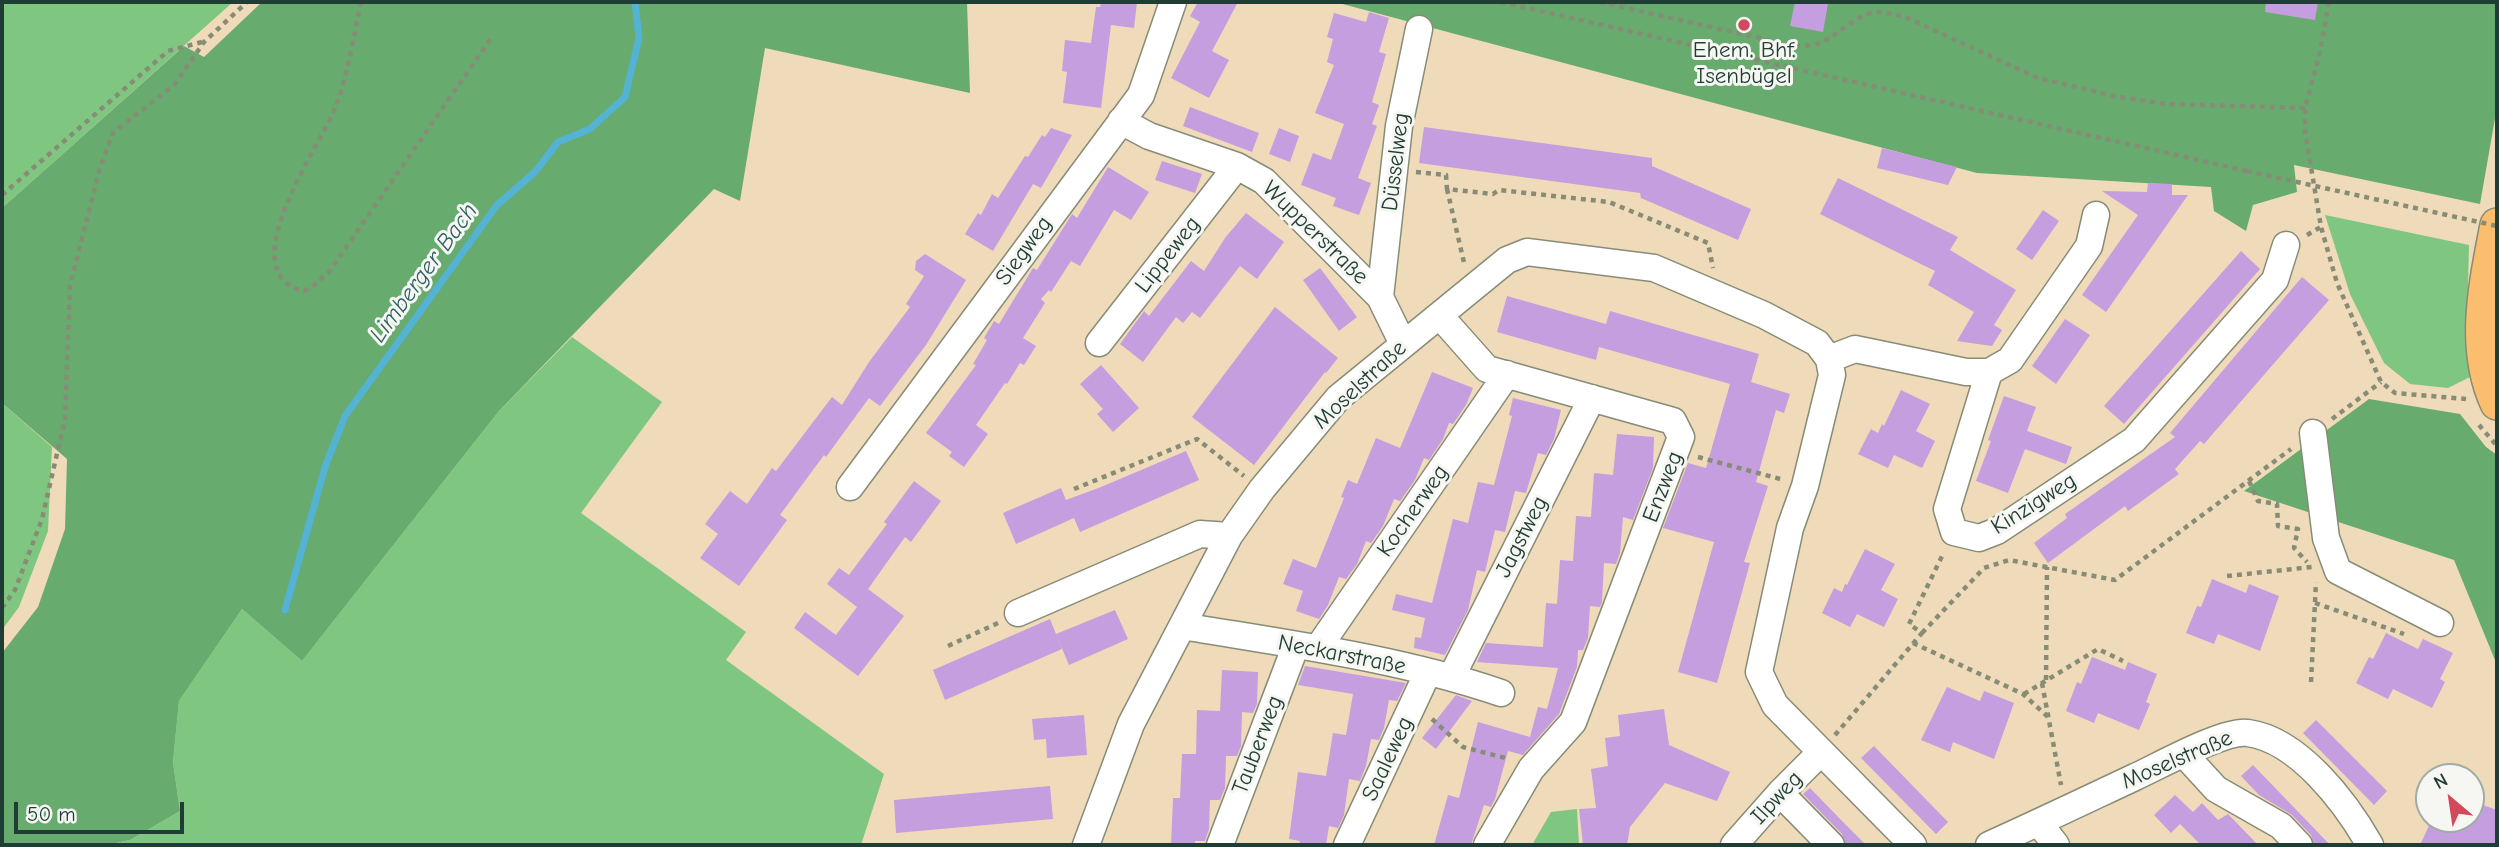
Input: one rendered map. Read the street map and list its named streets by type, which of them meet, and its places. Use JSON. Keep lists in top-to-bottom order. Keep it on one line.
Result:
{"streets":{"street":["Düsselweg","Wupperstraße","Siegweg","Lippeweg","Moselstraße","Enzweg","Kinzigweg","Kocherweg","Jagstweg","Neckarstraße","Tauberweg","Saaleweg","Ilpweg"]},"crossings":[["Düsselweg","Wupperstraße"],["Wupperstraße","Siegweg"],["Wupperstraße","Lippeweg"],["Wupperstraße","Moselstraße"],["Moselstraße","Enzweg"],["Moselstraße","Neckarstraße"],["Enzweg","Kocherweg"],["Enzweg","Jagstweg"],["Kocherweg","Neckarstraße"],["Kocherweg","Tauberweg"],["Jagstweg","Neckarstraße"],["Jagstweg","Saaleweg"],["Neckarstraße","Tauberweg"],["Neckarstraße","Saaleweg"]],"water":["Limberger Bach"],"places":["Ehem. Bhf. Isenbügel"],"scale_bar":"50 m","north":"top left"}
